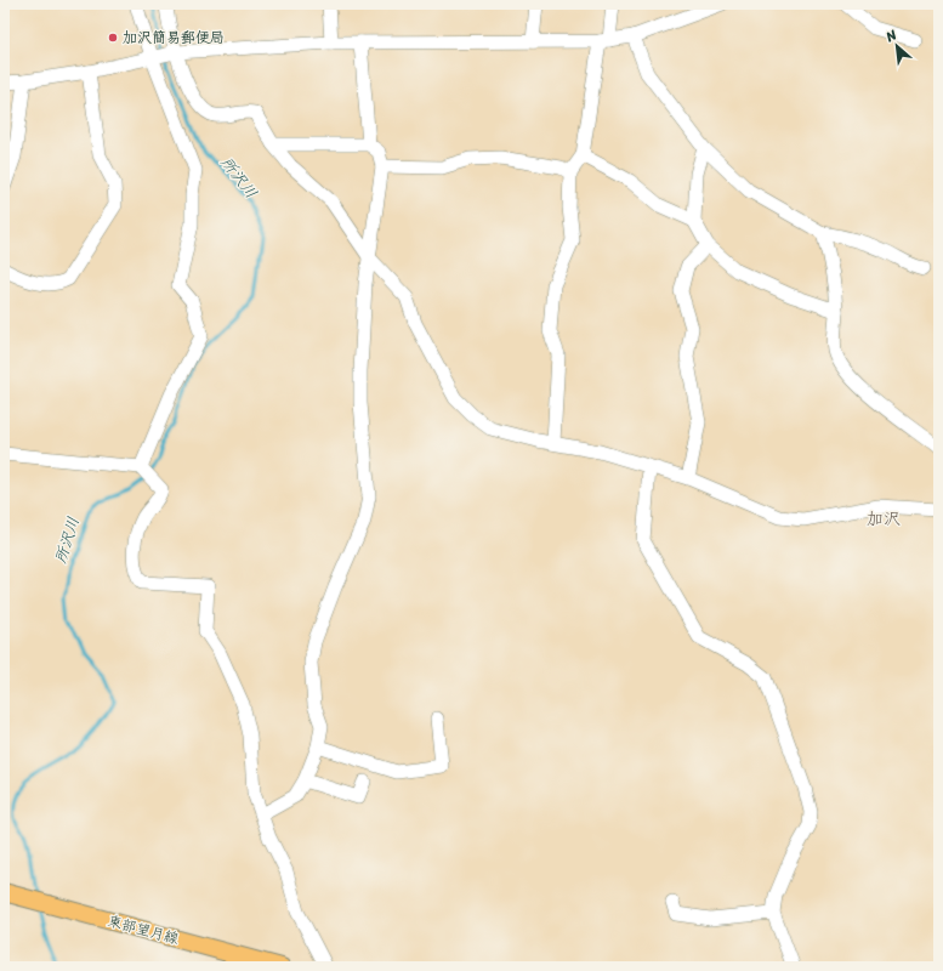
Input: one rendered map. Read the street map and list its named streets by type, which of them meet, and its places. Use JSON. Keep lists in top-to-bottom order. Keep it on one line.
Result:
{"streets":{"main road":["東部望月線"]},"districts":["加沢"],"water":["所沢川"],"places":["加沢簡易郵便局"],"north":"top left"}
